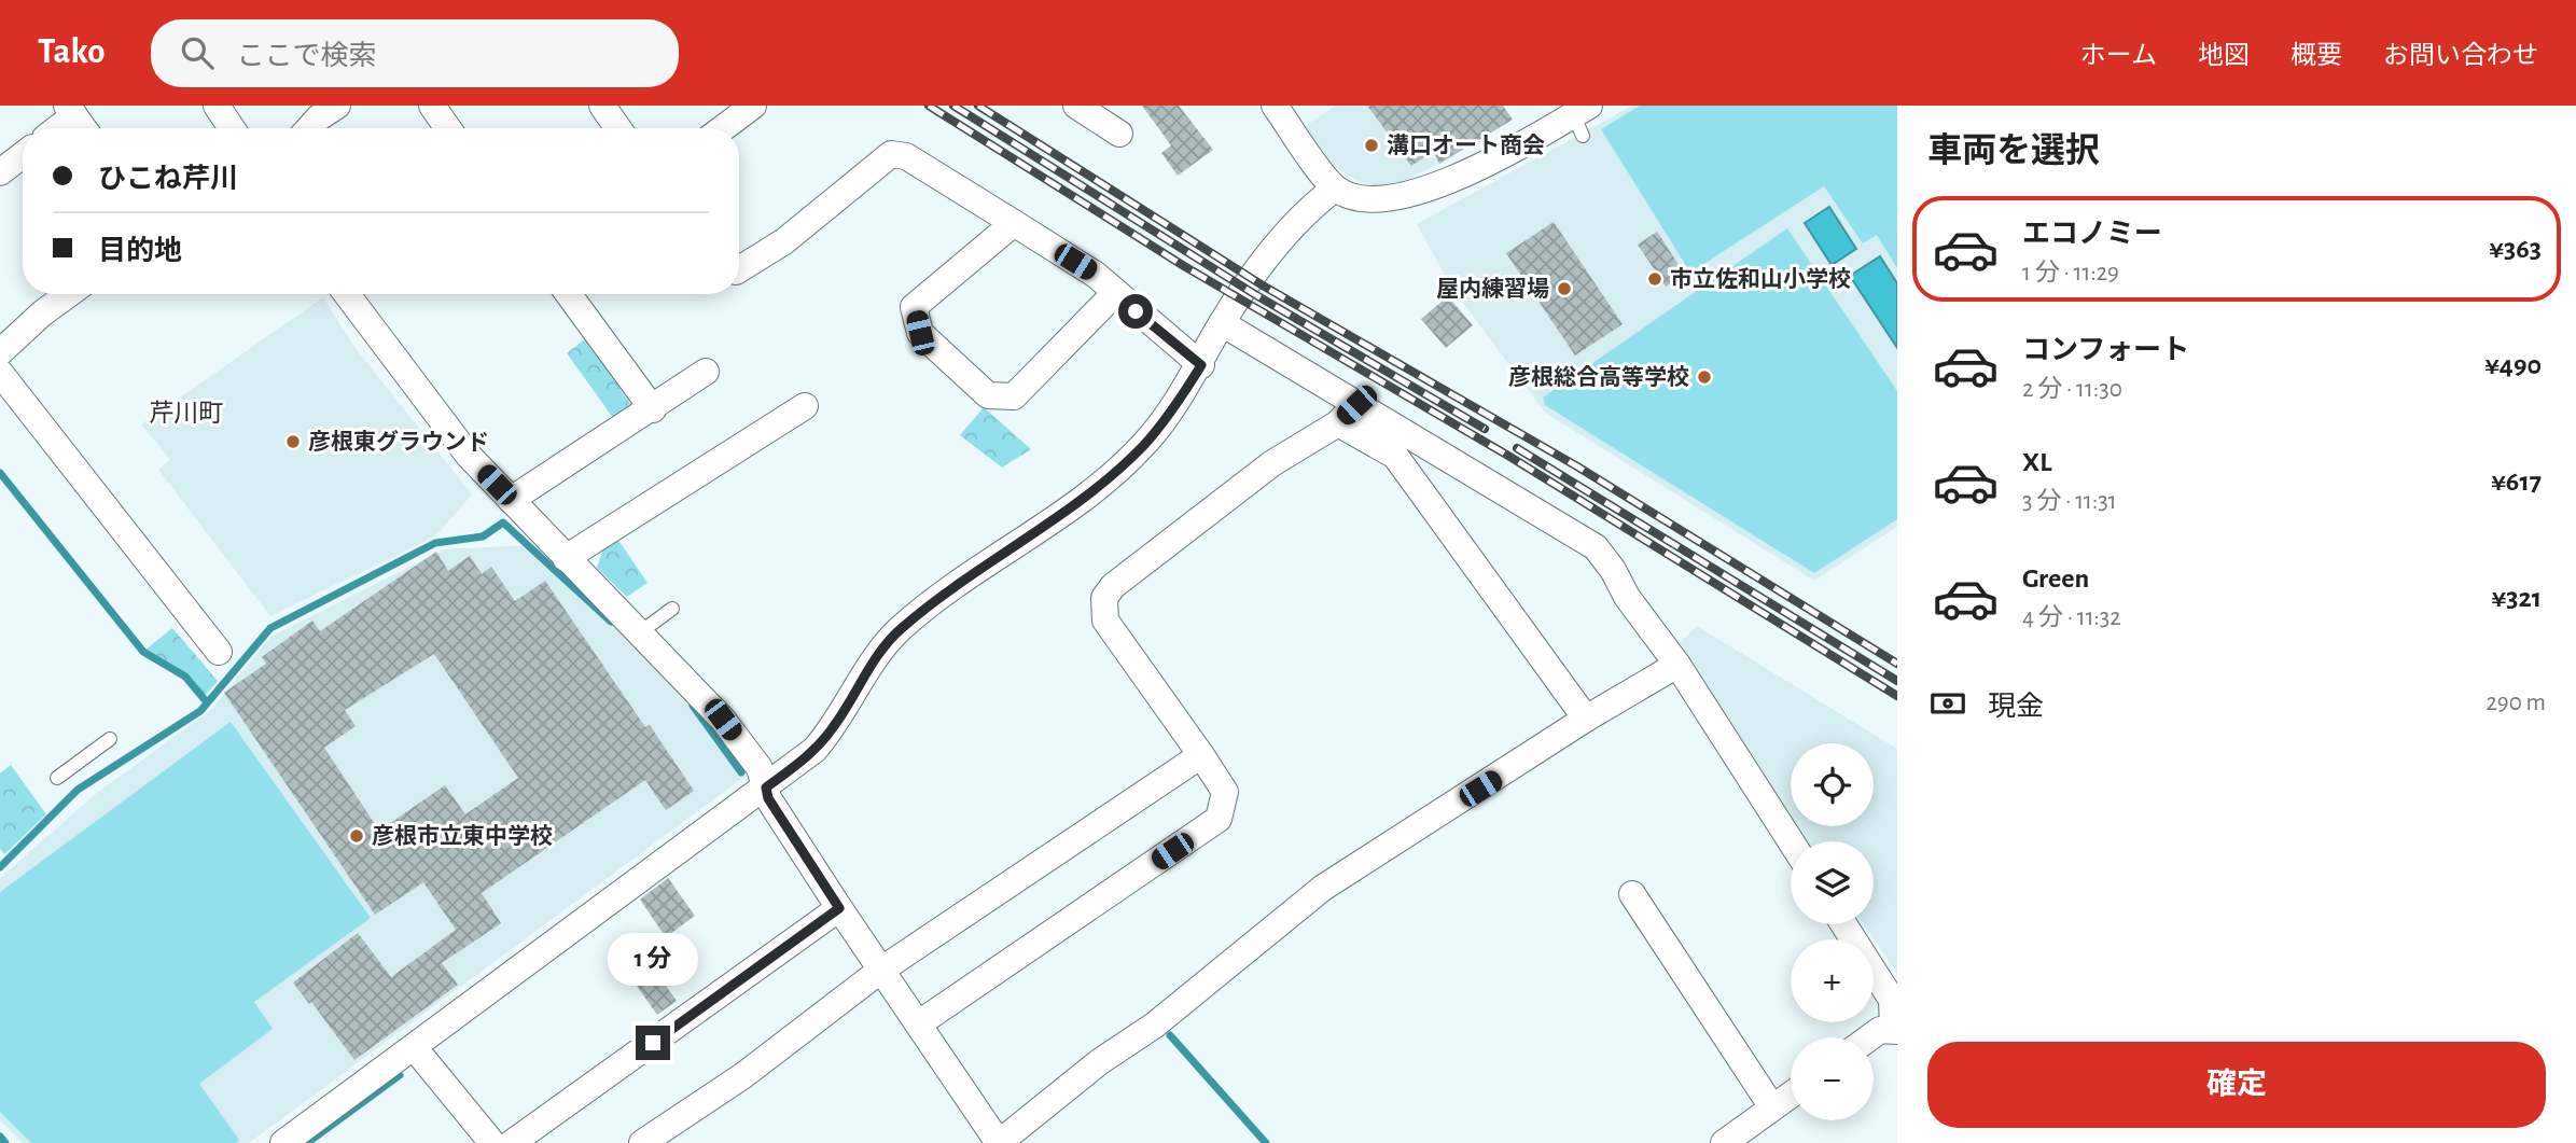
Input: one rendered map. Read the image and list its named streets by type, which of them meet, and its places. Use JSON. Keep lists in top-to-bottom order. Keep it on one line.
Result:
{"districts":["芹川町"],"places":["溝口オート商会","市立佐和山小学校","屋内練習場","彦根総合高等学校","彦根東グラウンド","彦根市立東中学校"],"page":{"header":"Tako","search":"ここで検索","nav":["ホーム","地図","概要","お問い合わせ"],"heading":"車両を選択","banner":["ひこね芹川","目的地"],"list":[{"name":"エコノミー","note":"1 分 · 11:29","value":"¥363"},{"name":"コンフォート","note":"2 分 · 11:30","value":"¥490"},{"name":"XL","note":"3 分 · 11:31","value":"¥617"},{"name":"Green","note":"4 分 · 11:32","value":"¥321"}],"pay":["現金","290 m"],"map_buttons":["+","−"],"bubble":"1 分","buttons":"確定"}}
